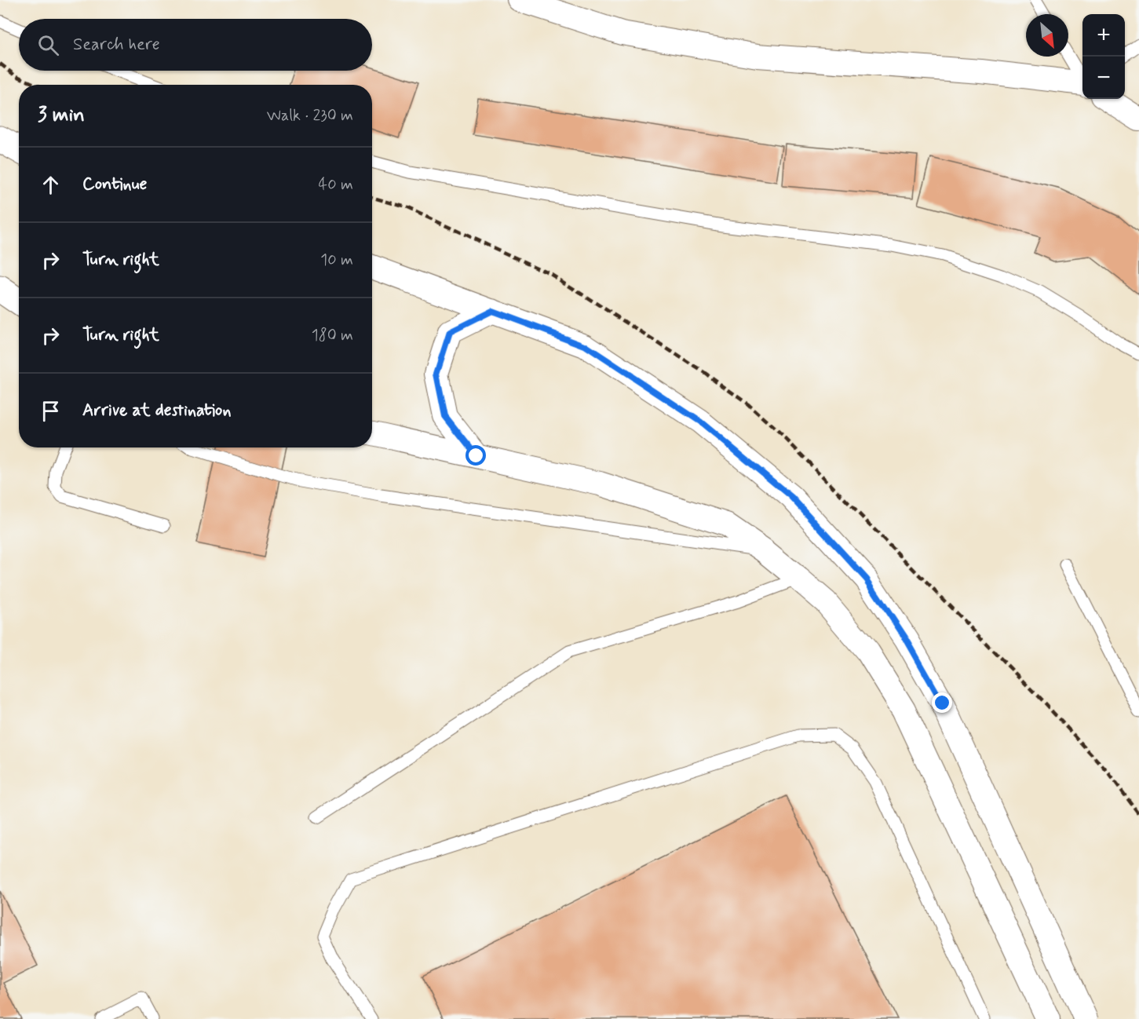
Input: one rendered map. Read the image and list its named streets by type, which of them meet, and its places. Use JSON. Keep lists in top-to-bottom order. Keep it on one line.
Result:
{"north":"bottom right","page":{"map_buttons":["+","−"],"search":"Search here","heading":["3 min","Walk · 230 m"],"list":[["Continue","40 m"],["Turn right","10 m"],["Turn right","180 m"],"Arrive at destination"]}}
